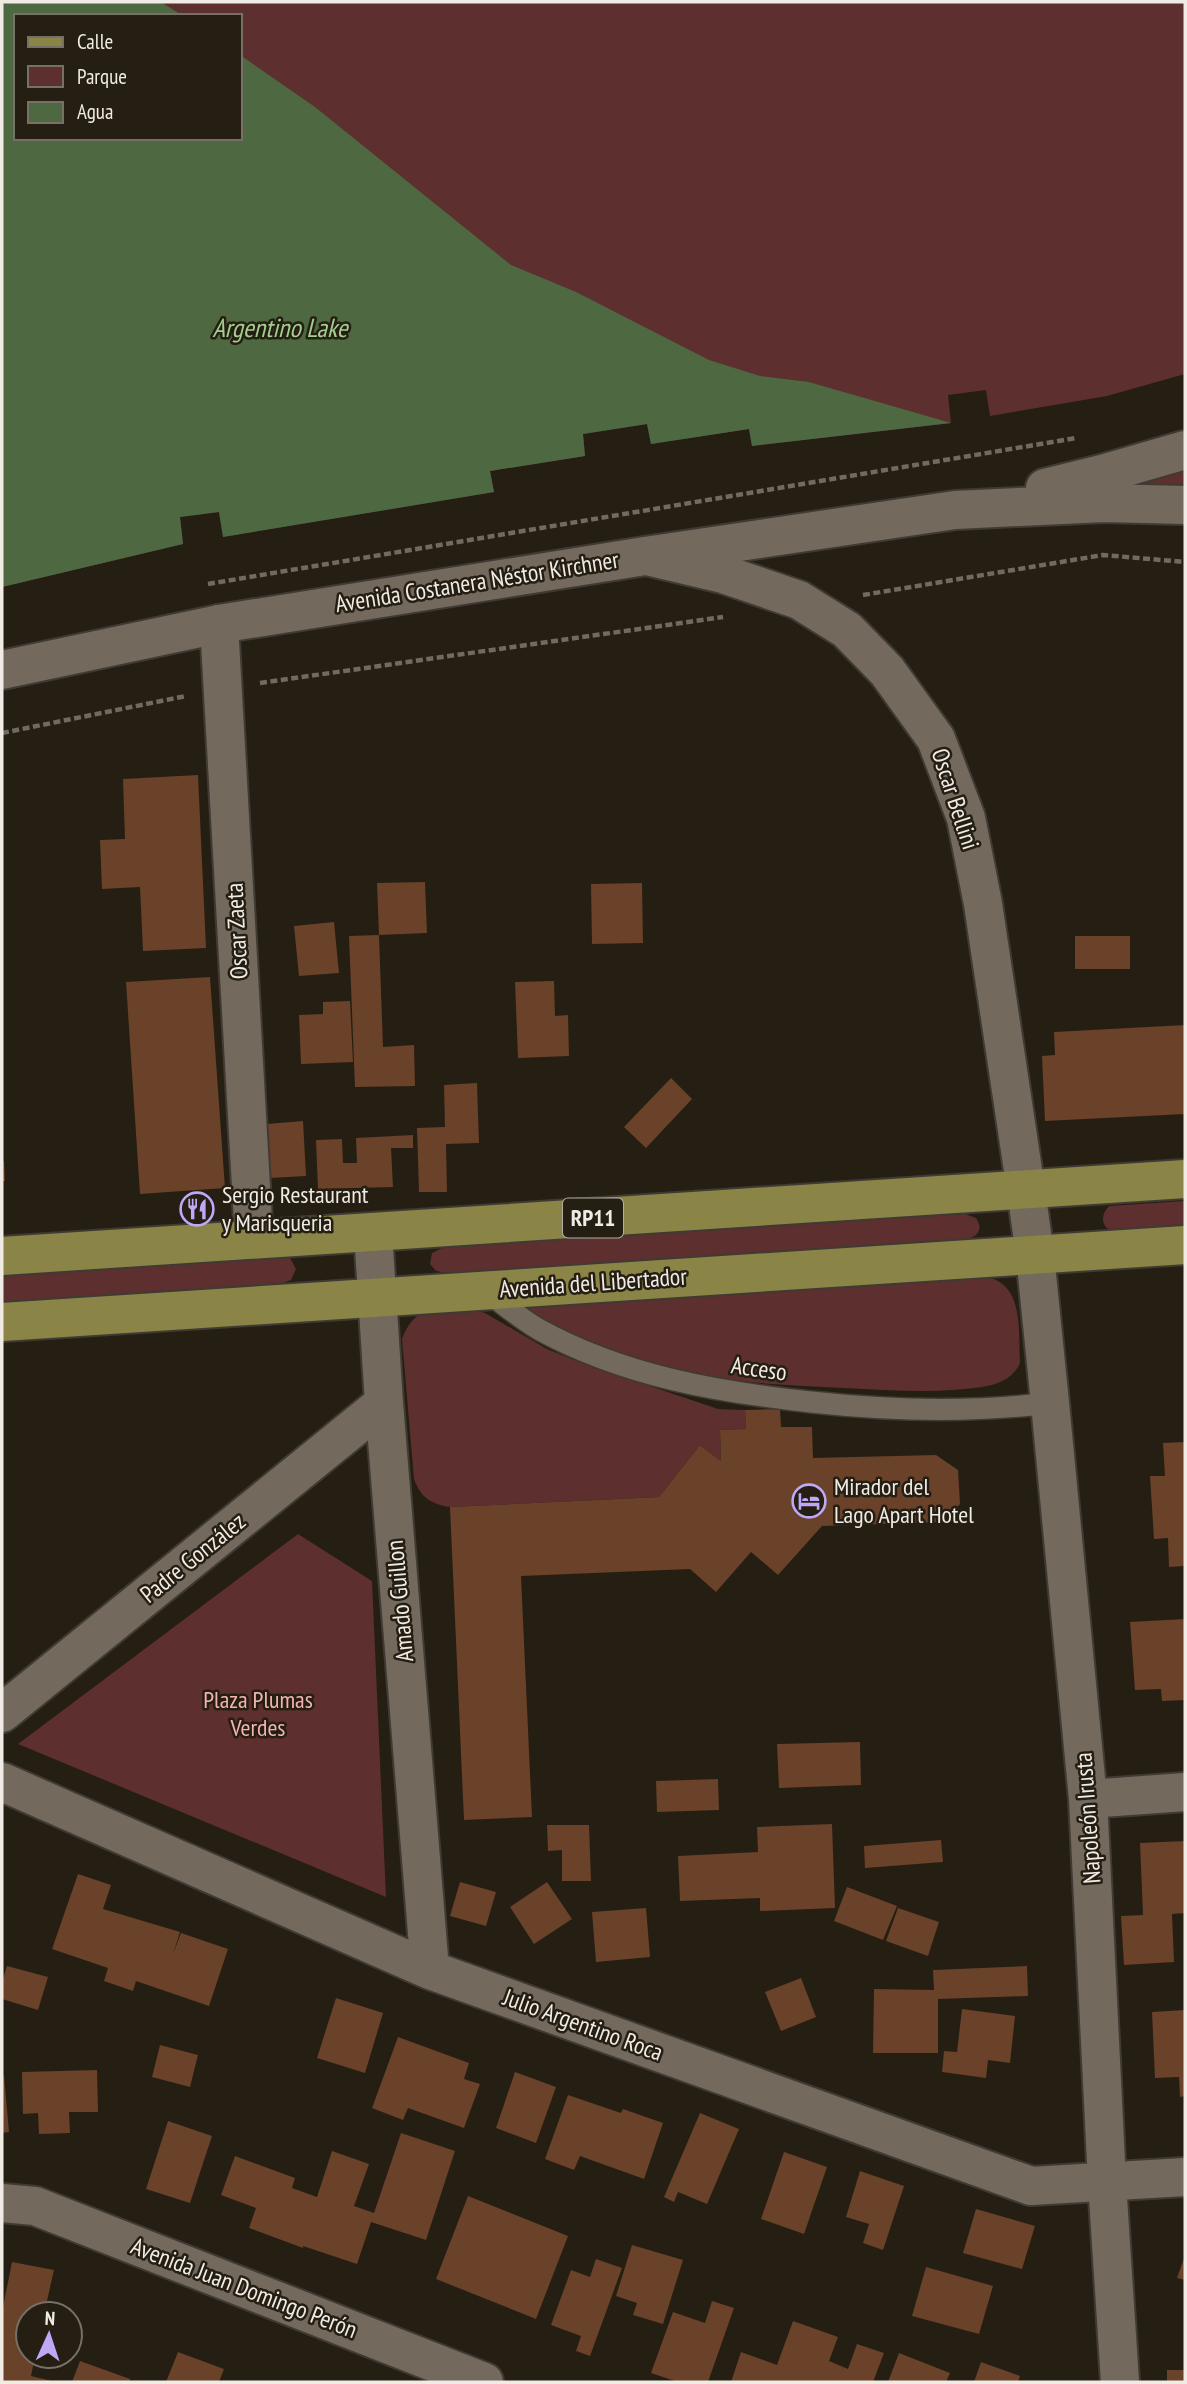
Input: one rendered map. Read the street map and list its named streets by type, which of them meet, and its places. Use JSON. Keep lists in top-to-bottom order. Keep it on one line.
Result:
{"streets":{"main road":["RP11","Avenida del Libertador"],"street":["Avenida Costanera Néstor Kirchner","Oscar Bellini","Oscar Zaeta","Padre González","Amado Guillon","Napoleón Irusta","Julio Argentino Roca","Avenida Juan Domingo Perón"],"lane":["Acceso"]},"crossings":[["Avenida Costanera Néstor Kirchner","Oscar Bellini"],["Avenida Costanera Néstor Kirchner","Oscar Zaeta"],["Oscar Bellini","RP11"],["Oscar Bellini","Avenida del Libertador"],["Oscar Bellini","Napoleón Irusta"],["Oscar Zaeta","RP11"],["RP11","Amado Guillon"],["Avenida del Libertador","Acceso"],["Avenida del Libertador","Amado Guillon"],["Avenida del Libertador","Napoleón Irusta"],["Acceso","Napoleón Irusta"],["Padre González","Amado Guillon"],["Amado Guillon","Julio Argentino Roca"],["Napoleón Irusta","Julio Argentino Roca"]],"water":["Argentino Lake"],"parks":["Plaza Plumas Verdes"],"places":{"restaurant":["Sergio Restaurant y Marisqueria"],"hotel":["Mirador del Lago Apart Hotel"]},"legend":["Calle","Parque","Agua"],"north":"top"}
